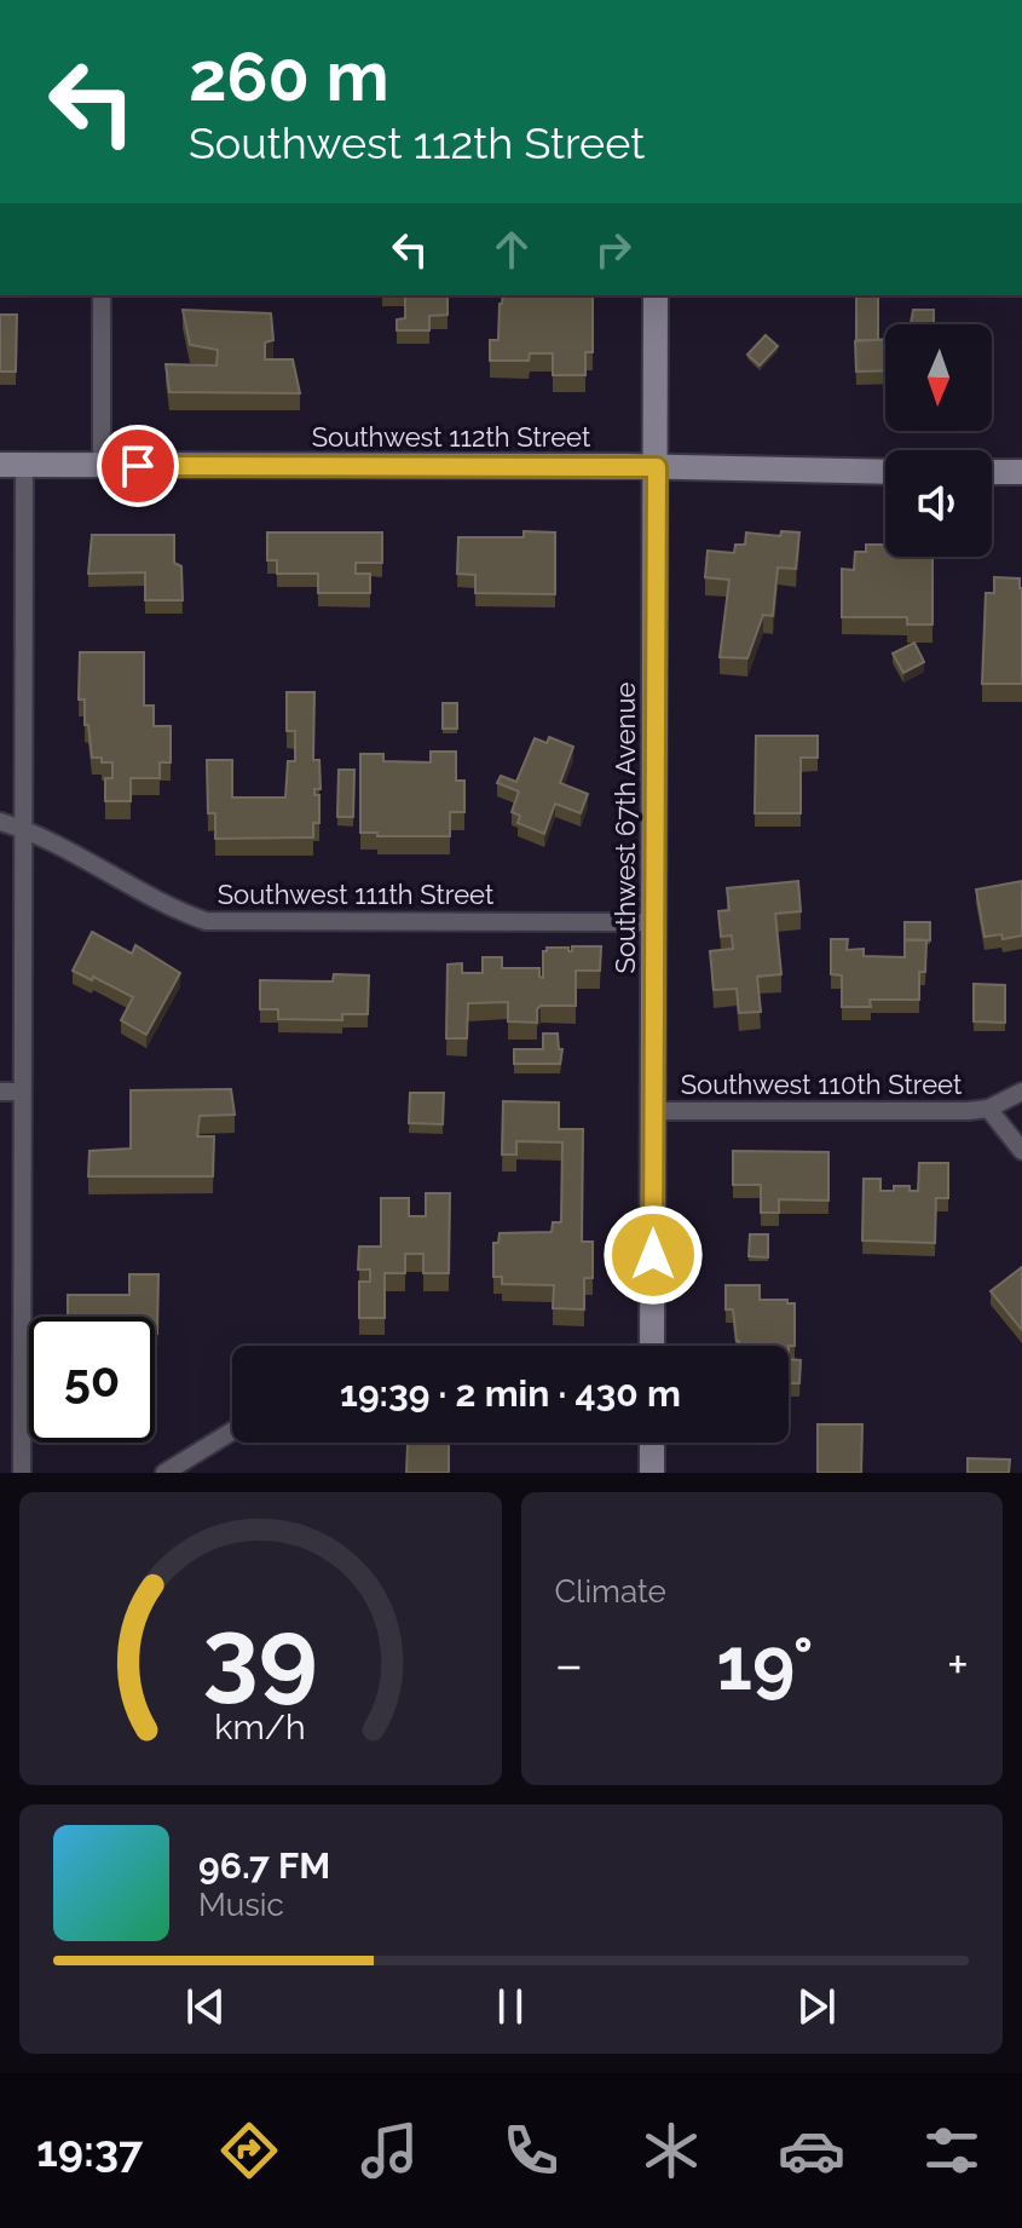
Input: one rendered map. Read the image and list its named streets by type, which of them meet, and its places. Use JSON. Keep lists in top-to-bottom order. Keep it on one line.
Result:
{"streets":{"main road":["Southwest 112th Street","Southwest 67th Avenue"],"street":["Southwest 111th Street","Southwest 110th Street"]},"crossings":[["Southwest 112th Street","Southwest 67th Avenue"],["Southwest 67th Avenue","Southwest 111th Street"],["Southwest 67th Avenue","Southwest 110th Street"]],"north":"bottom","page":{"turn":["260 m","Southwest 112th Street"],"limit":"50","trip":"19:39 · 2 min · 430 m","tile":"Climate","heat":["−","19°","+"],"song":["96.7 FM","Music"],"tabs":"19:37","gauge":["39","km/h"]}}
